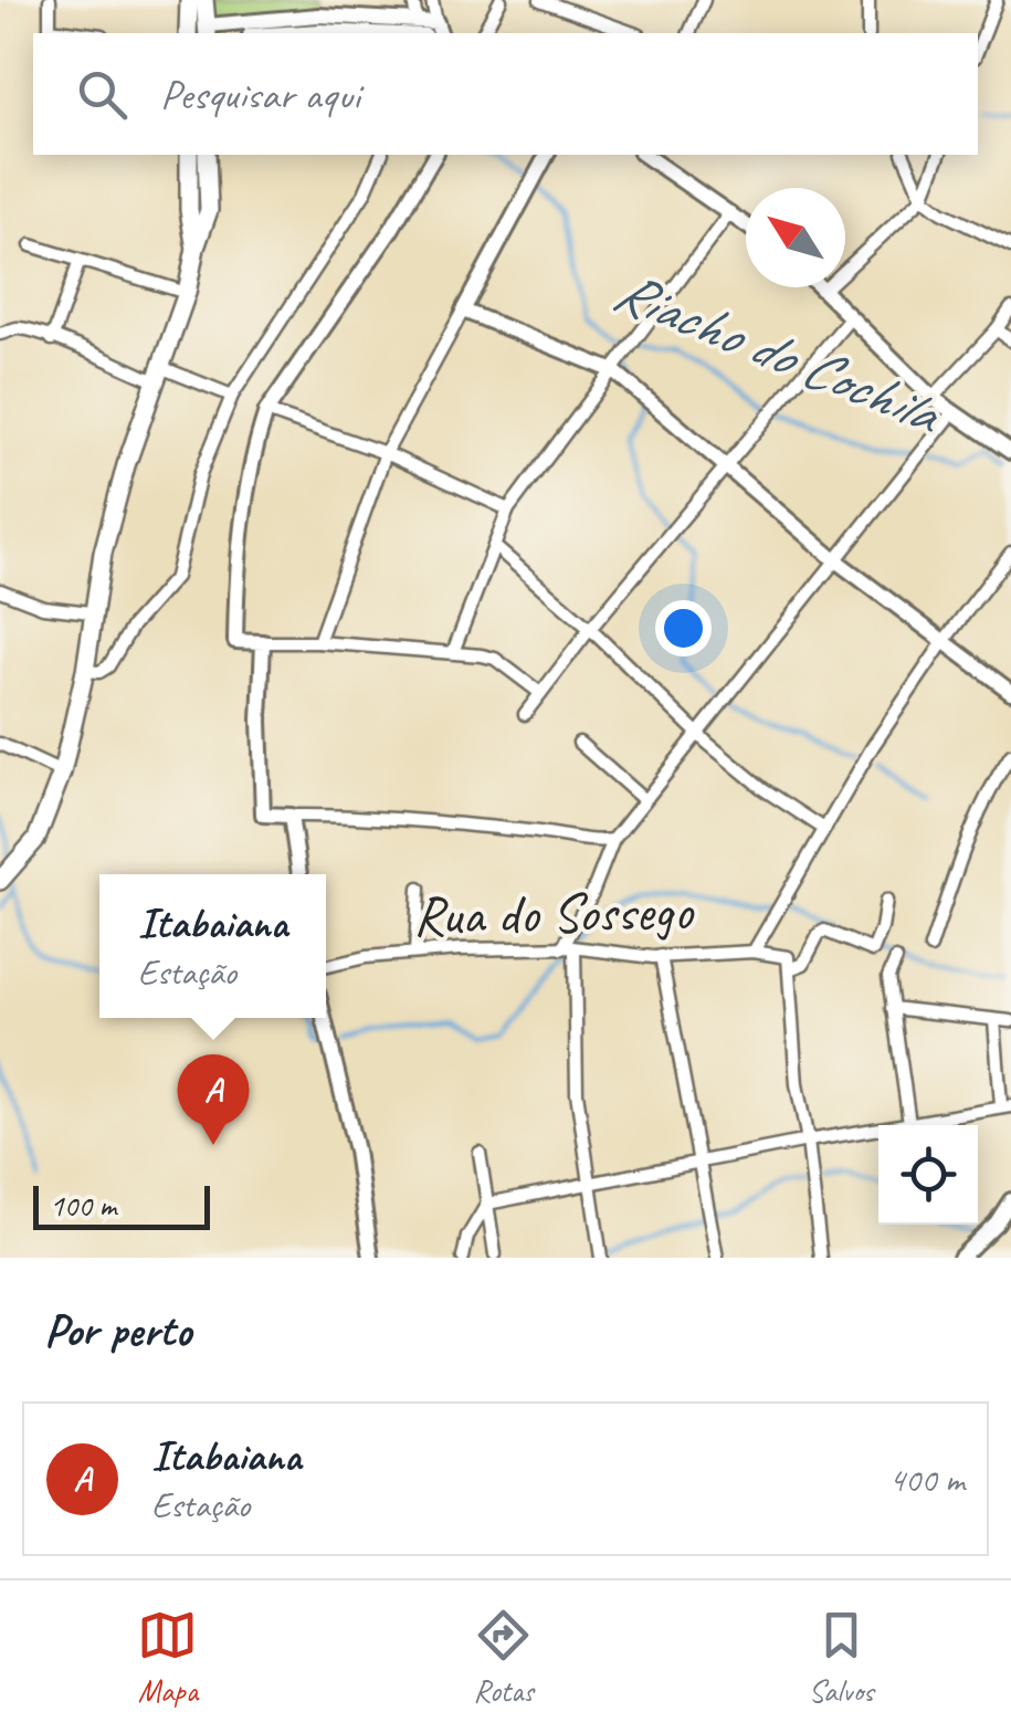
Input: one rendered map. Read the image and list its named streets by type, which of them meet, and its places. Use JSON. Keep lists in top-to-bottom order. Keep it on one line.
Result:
{"streets":{"street":["Rua do Sossego"]},"water":["Riacho do Cochila"],"scale_bar":"100 m","north":"top left","page":{"search":"Pesquisar aqui","popup":["Itabaiana","Estação"],"pins":"A","scale":"100 m","heading":"Por perto","list":[{"mark":"A","name":"Itabaiana","note":"Estação","value":"400 m"}],"nav":["Mapa","Rotas","Salvos"]}}
